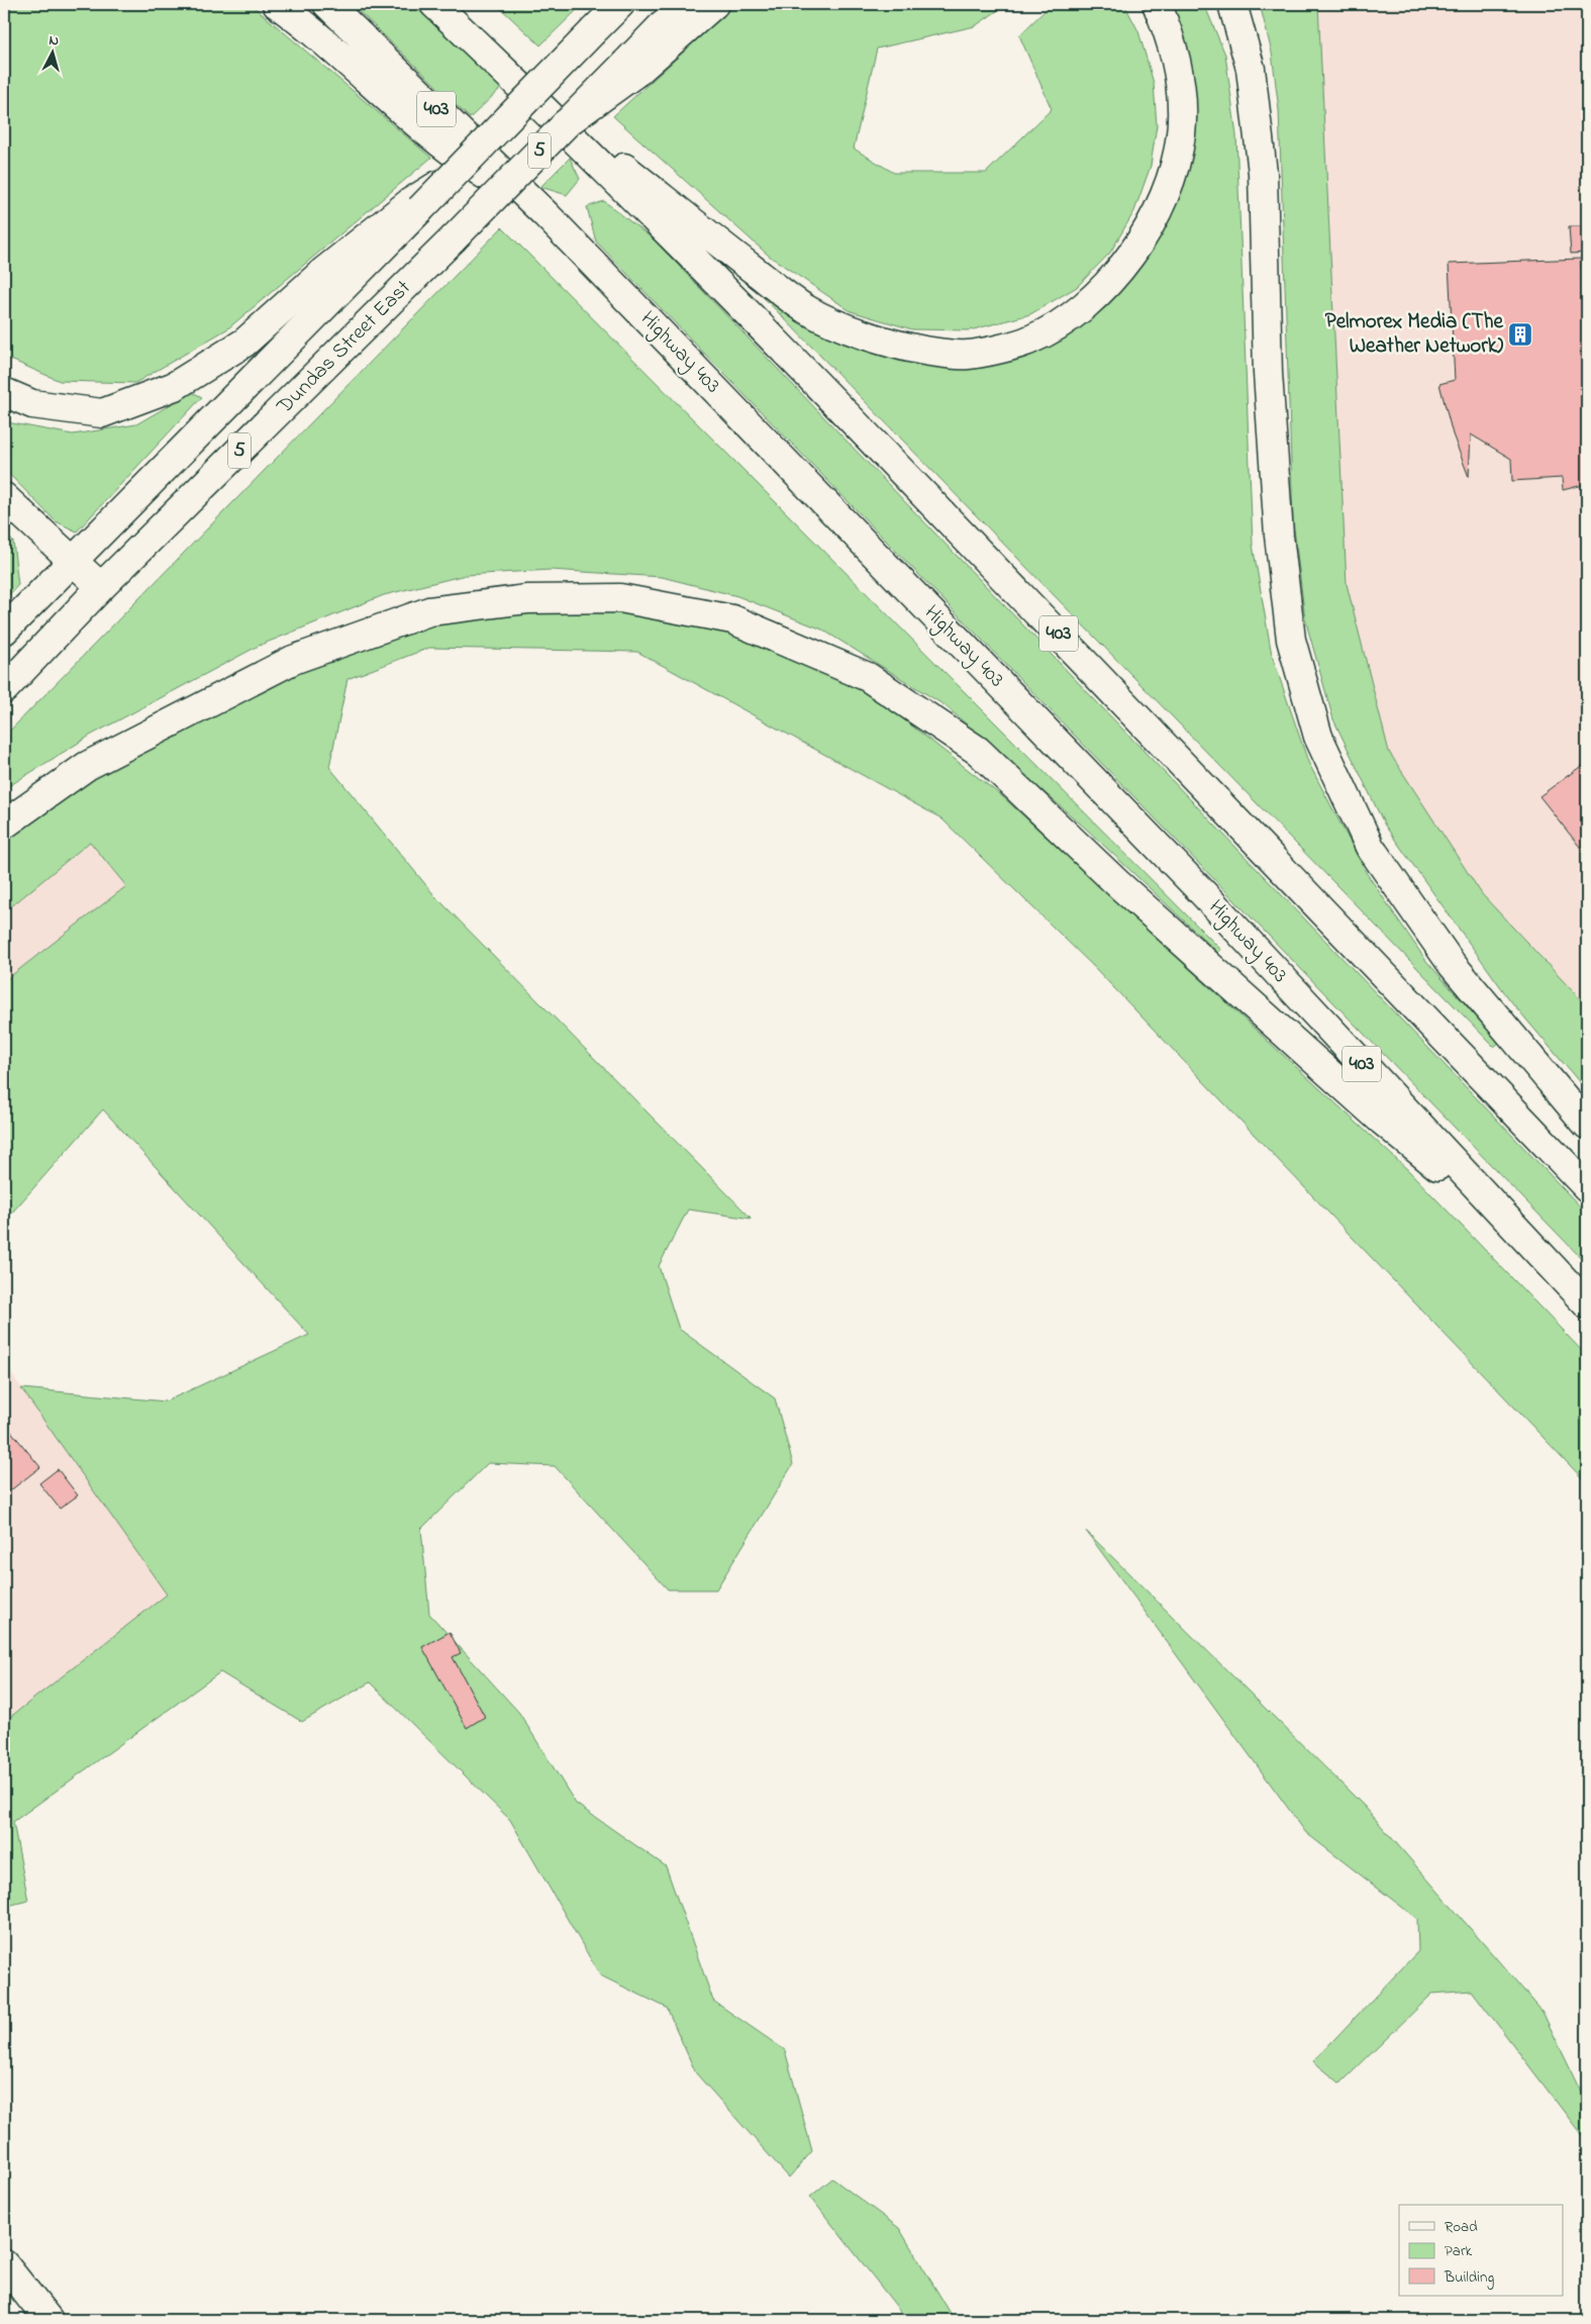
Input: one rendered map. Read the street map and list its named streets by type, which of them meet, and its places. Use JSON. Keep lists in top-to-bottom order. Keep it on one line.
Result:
{"streets":{"main road":["403","5","Dundas Street East","Highway 403"]},"places":{"building":["Pelmorex Media (The Weather Network)"]},"legend":["Road","Park","Building"],"north":"top"}
